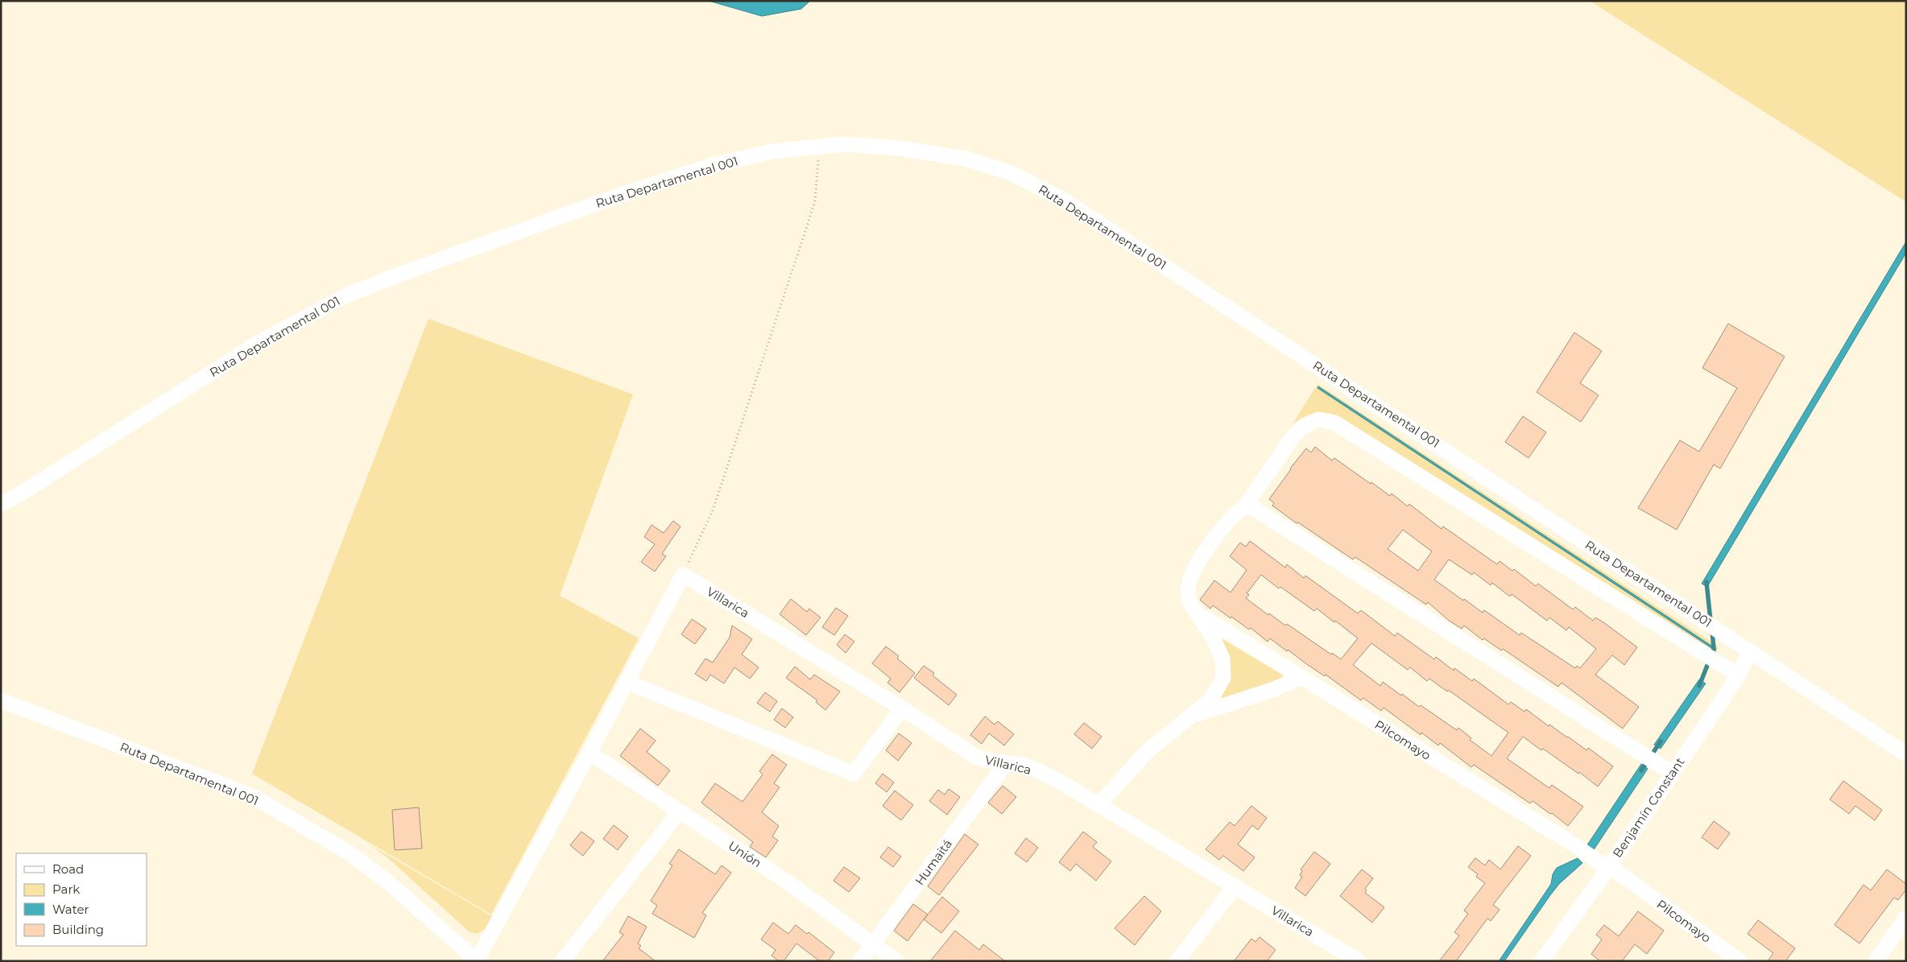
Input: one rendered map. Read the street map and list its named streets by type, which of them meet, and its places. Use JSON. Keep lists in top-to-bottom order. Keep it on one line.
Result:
{"streets":{"street":["Ruta Departamental 001","Villarica","Pilcomayo","Benjamín Constant","Unión","Humaitá"]},"crossings":[["Ruta Departamental 001","Benjamín Constant"],["Villarica","Humaitá"],["Pilcomayo","Benjamín Constant"],["Unión","Humaitá"]],"legend":["Road","Park","Water","Building"]}
